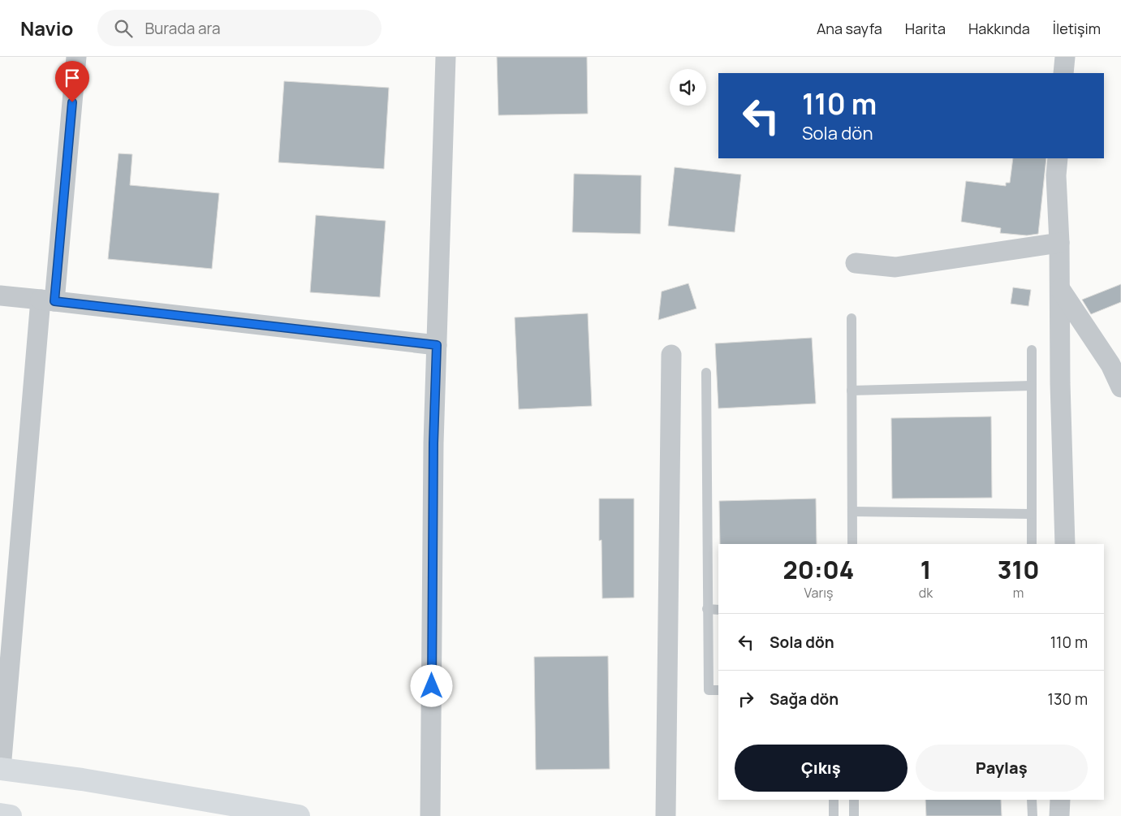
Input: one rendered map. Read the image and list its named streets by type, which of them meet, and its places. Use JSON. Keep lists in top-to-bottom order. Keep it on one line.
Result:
{"page":{"header":"Navio","search":"Burada ara","nav":["Ana sayfa","Harita","Hakkında","İletişim"],"turn":["110 m","Sola dön"],"eta":["20:04","Varış","1","dk","310","m"],"list":[{"name":"Sola dön","value":"110 m"},{"name":"Sağa dön","value":"130 m"}],"buttons":["Çıkış","Paylaş"]}}
